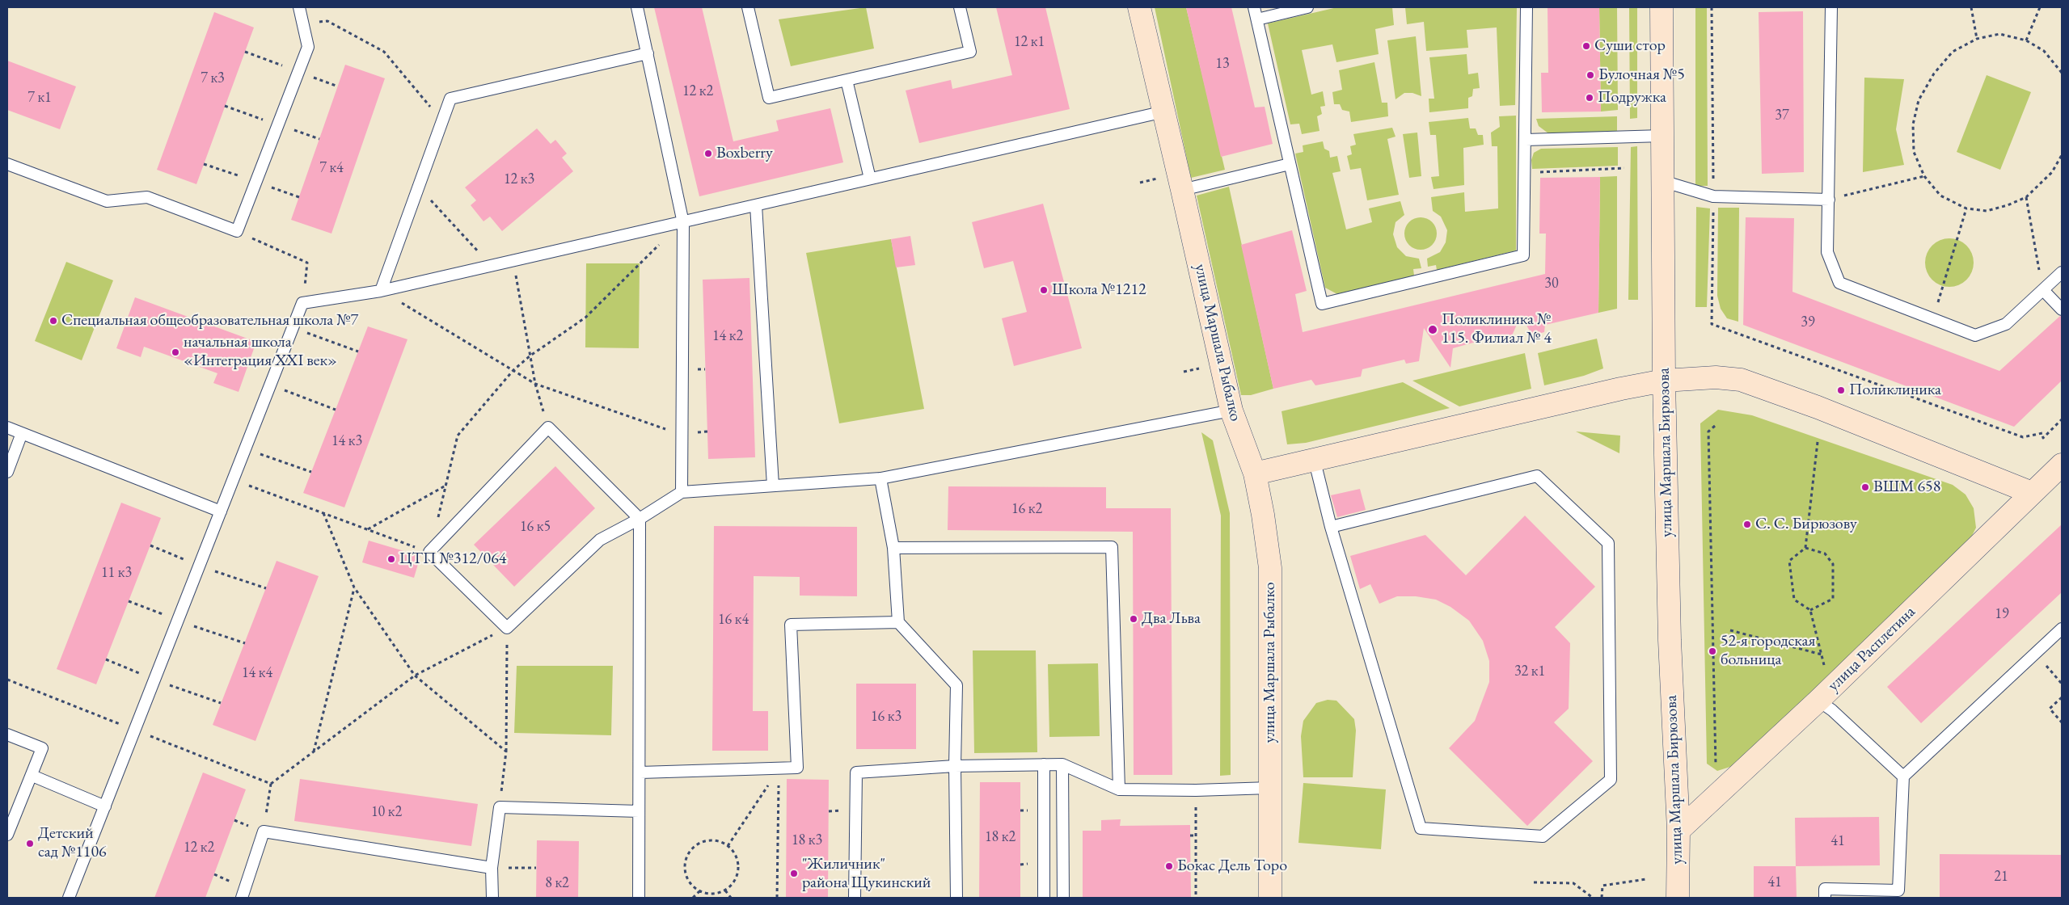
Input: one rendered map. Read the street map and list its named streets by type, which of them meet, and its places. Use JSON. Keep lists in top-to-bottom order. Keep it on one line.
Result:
{"streets":{"street":["улица Маршала Рыбалко","улица Маршала Бирюзова","улица Расплетина"]},"crossings":[["улица Маршала Бирюзова","улица Расплетина"]],"places":["Суши стор","Булочная №5","Подружка","Boxberry","Школа №1212","Специальная общеобразовательная школа №7","Поликлиника № 115. Филиал № 4","начальная школа «Интеграция XXI век»","Поликлиника","ВШM 658","С. С. Бирюзову","ЦТП №312/064","Два Льва","52-я городская больница","Детский сад №1106","Бокас Дель Торо","\"Жиличник\" района Щукинский"],"house_numbers":["12 к1","13","7 к3","12 к2","7 к1","37","7 к4","12 к3","30","39","14 к2","14 к3","16 к2","16 к5","11 к3","19","16 к4","32 к1","14 к4","16 к3","10 к2","18 к2","18 к3","41","12 к2","21","41","8 к2"]}
